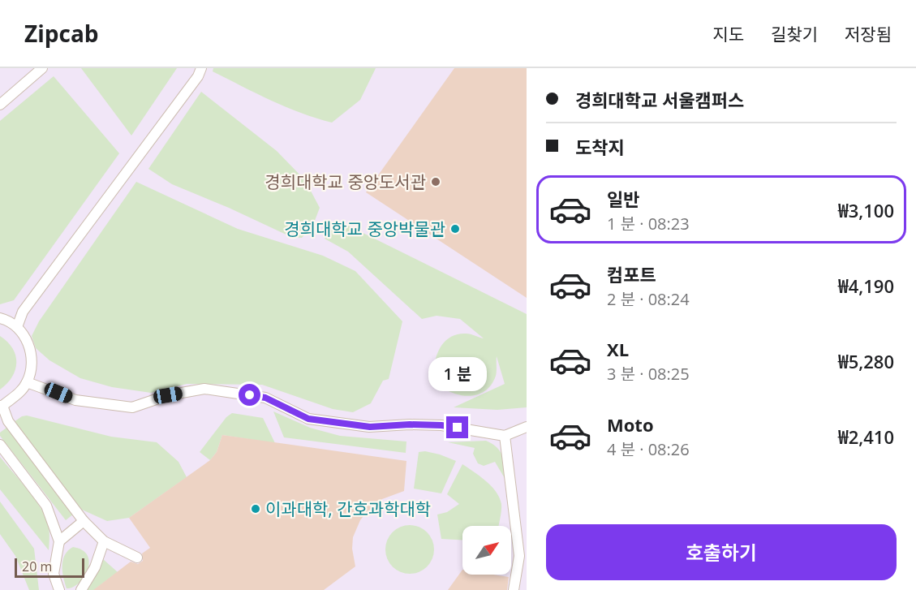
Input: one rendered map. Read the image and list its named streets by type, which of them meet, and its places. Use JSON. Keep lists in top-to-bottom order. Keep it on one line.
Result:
{"places":["경희대학교 중앙도서관","경희대학교 중앙박물관","이과대학, 간호과학대학"],"scale_bar":"20 m","north":"top right","page":{"header":"Zipcab","nav":["지도","길찾기","저장됨"],"banner":["경희대학교 서울캠퍼스","도착지"],"list":[{"name":"일반","note":"1 분 · 08:23","value":"₩3,100"},{"name":"컴포트","note":"2 분 · 08:24","value":"₩4,190"},{"name":"XL","note":"3 분 · 08:25","value":"₩5,280"},{"name":"Moto","note":"4 분 · 08:26","value":"₩2,410"}],"bubble":"1 분","buttons":"호출하기","scale":"20 m"}}
